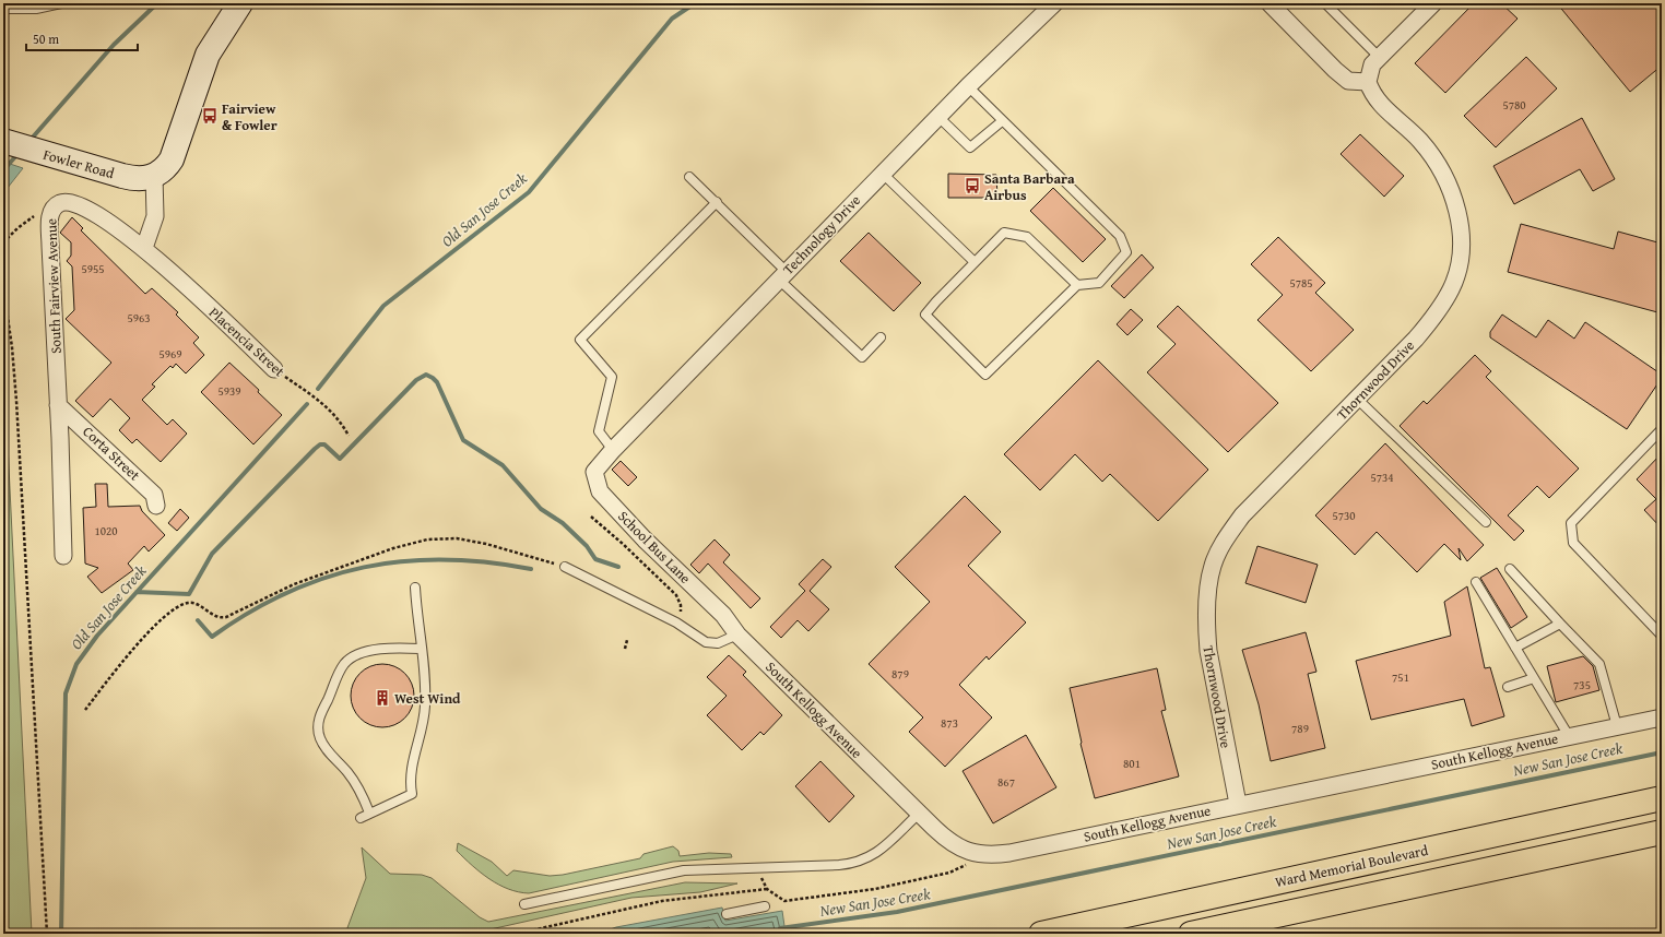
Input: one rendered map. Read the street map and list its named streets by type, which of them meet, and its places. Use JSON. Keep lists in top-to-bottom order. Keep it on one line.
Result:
{"streets":{"highway":["Ward Memorial Boulevard"],"street":["Fowler Road","Technology Drive","South Fairview Avenue","Placencia Street","Thornwood Drive","Corta Street","School Bus Lane","South Kellogg Avenue"]},"crossings":[["Technology Drive","School Bus Lane"],["South Fairview Avenue","Placencia Street"],["South Fairview Avenue","Corta Street"],["Thornwood Drive","South Kellogg Avenue"],["School Bus Lane","South Kellogg Avenue"]],"water":["Old San Jose Creek","New San Jose Creek"],"places":{"bus stop":["Fairview & Fowler","Santa Barbara Airbus"],"building":["West Wind"]},"house_numbers":["5780","5955","5785","5963","5969","5939","5734","5730","1020","879","751","735","873","789","801","867"],"scale_bar":"50 m"}
